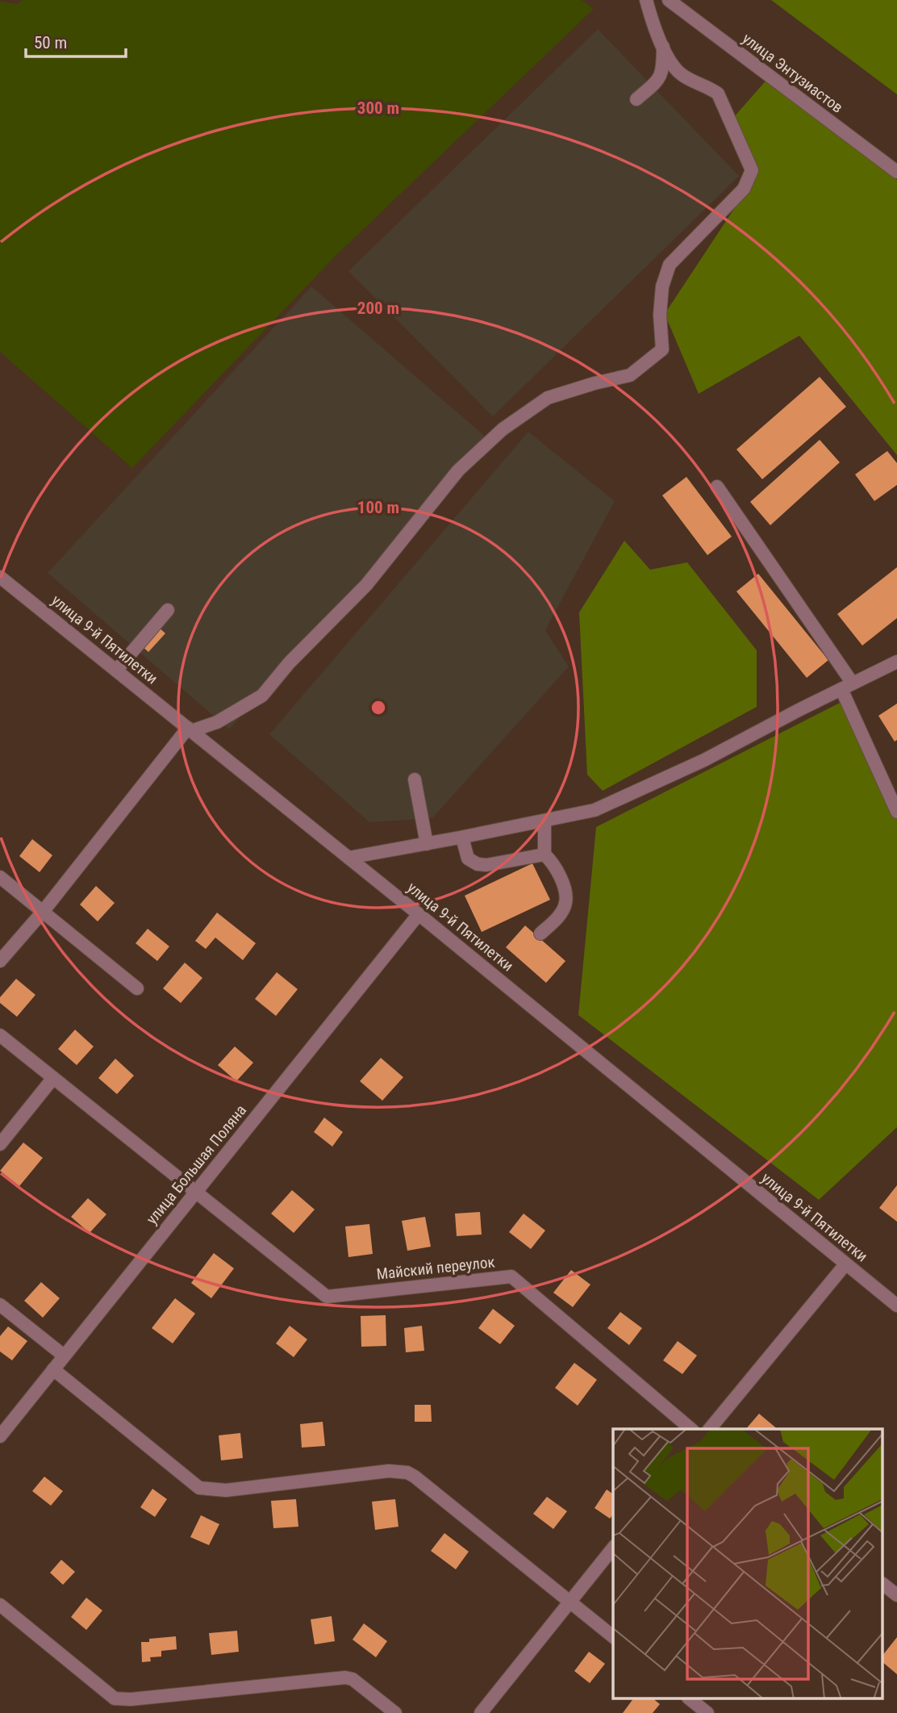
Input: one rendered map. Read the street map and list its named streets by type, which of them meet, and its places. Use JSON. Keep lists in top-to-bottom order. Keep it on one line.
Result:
{"streets":{"street":["улица Энтузиастов","улица 9-й Пятилетки","улица Большая Поляна","Майский переулок"]},"crossings":[["улица 9-й Пятилетки","улица Большая Поляна"],["улица Большая Поляна","Майский переулок"]],"scale_bar":"50 m","rings":["300 m","200 m","100 m"]}
